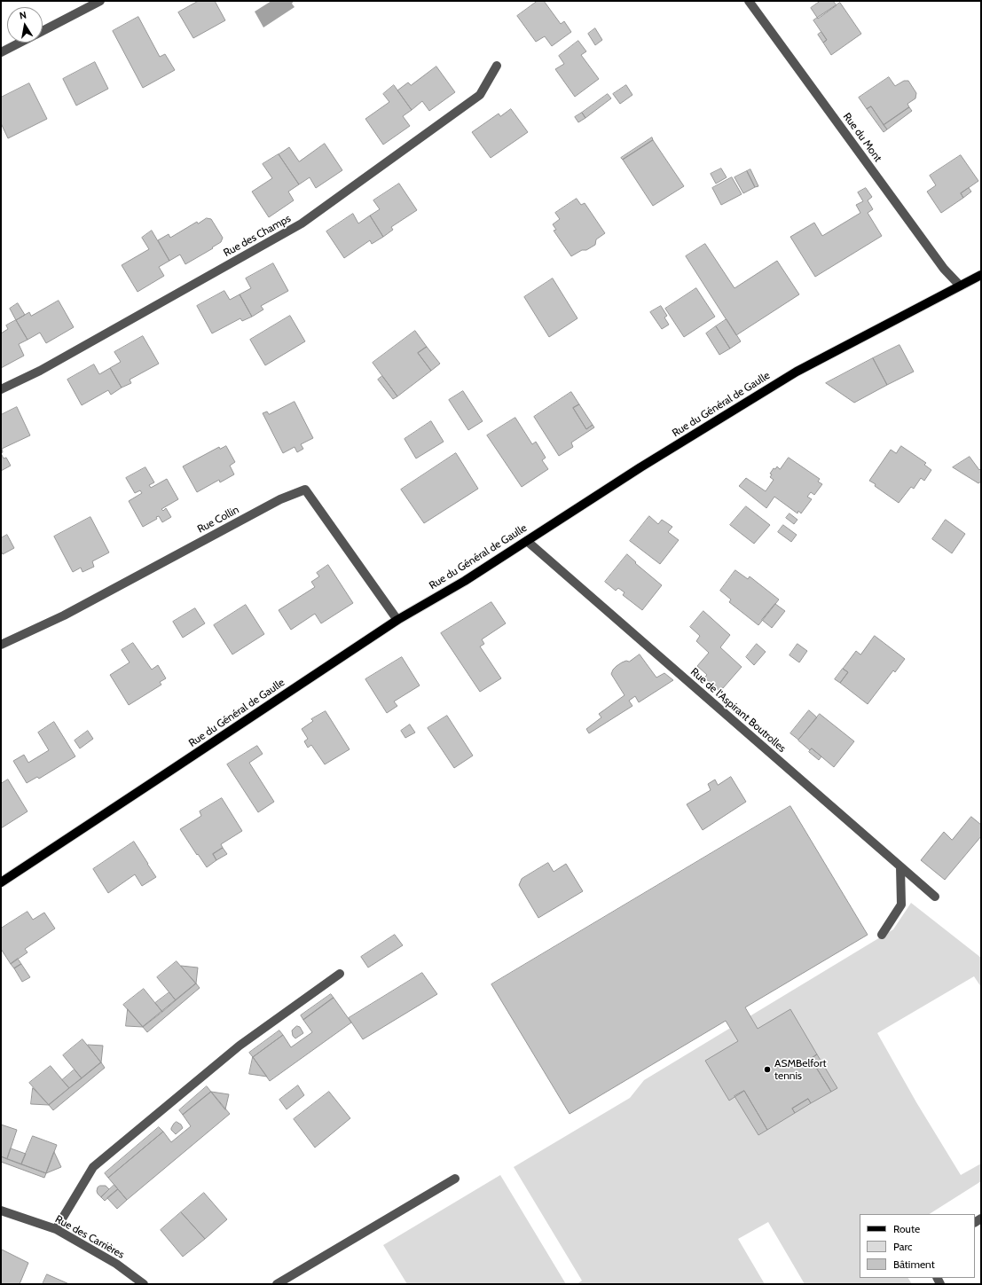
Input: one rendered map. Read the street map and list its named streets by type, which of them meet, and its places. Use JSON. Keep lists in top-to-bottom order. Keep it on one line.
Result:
{"streets":{"main road":["Rue du Général de Gaulle"],"street":["Rue du Mont","Rue des Champs","Rue Collin","Rue de l'Aspirant Boutrolles","Rue des Carrières"]},"crossings":[["Rue du Mont","Rue du Général de Gaulle"],["Rue du Général de Gaulle","Rue Collin"],["Rue du Général de Gaulle","Rue de l'Aspirant Boutrolles"]],"places":["ASMBelfort tennis"],"legend":["Route","Parc","Bâtiment"],"north":"top"}
